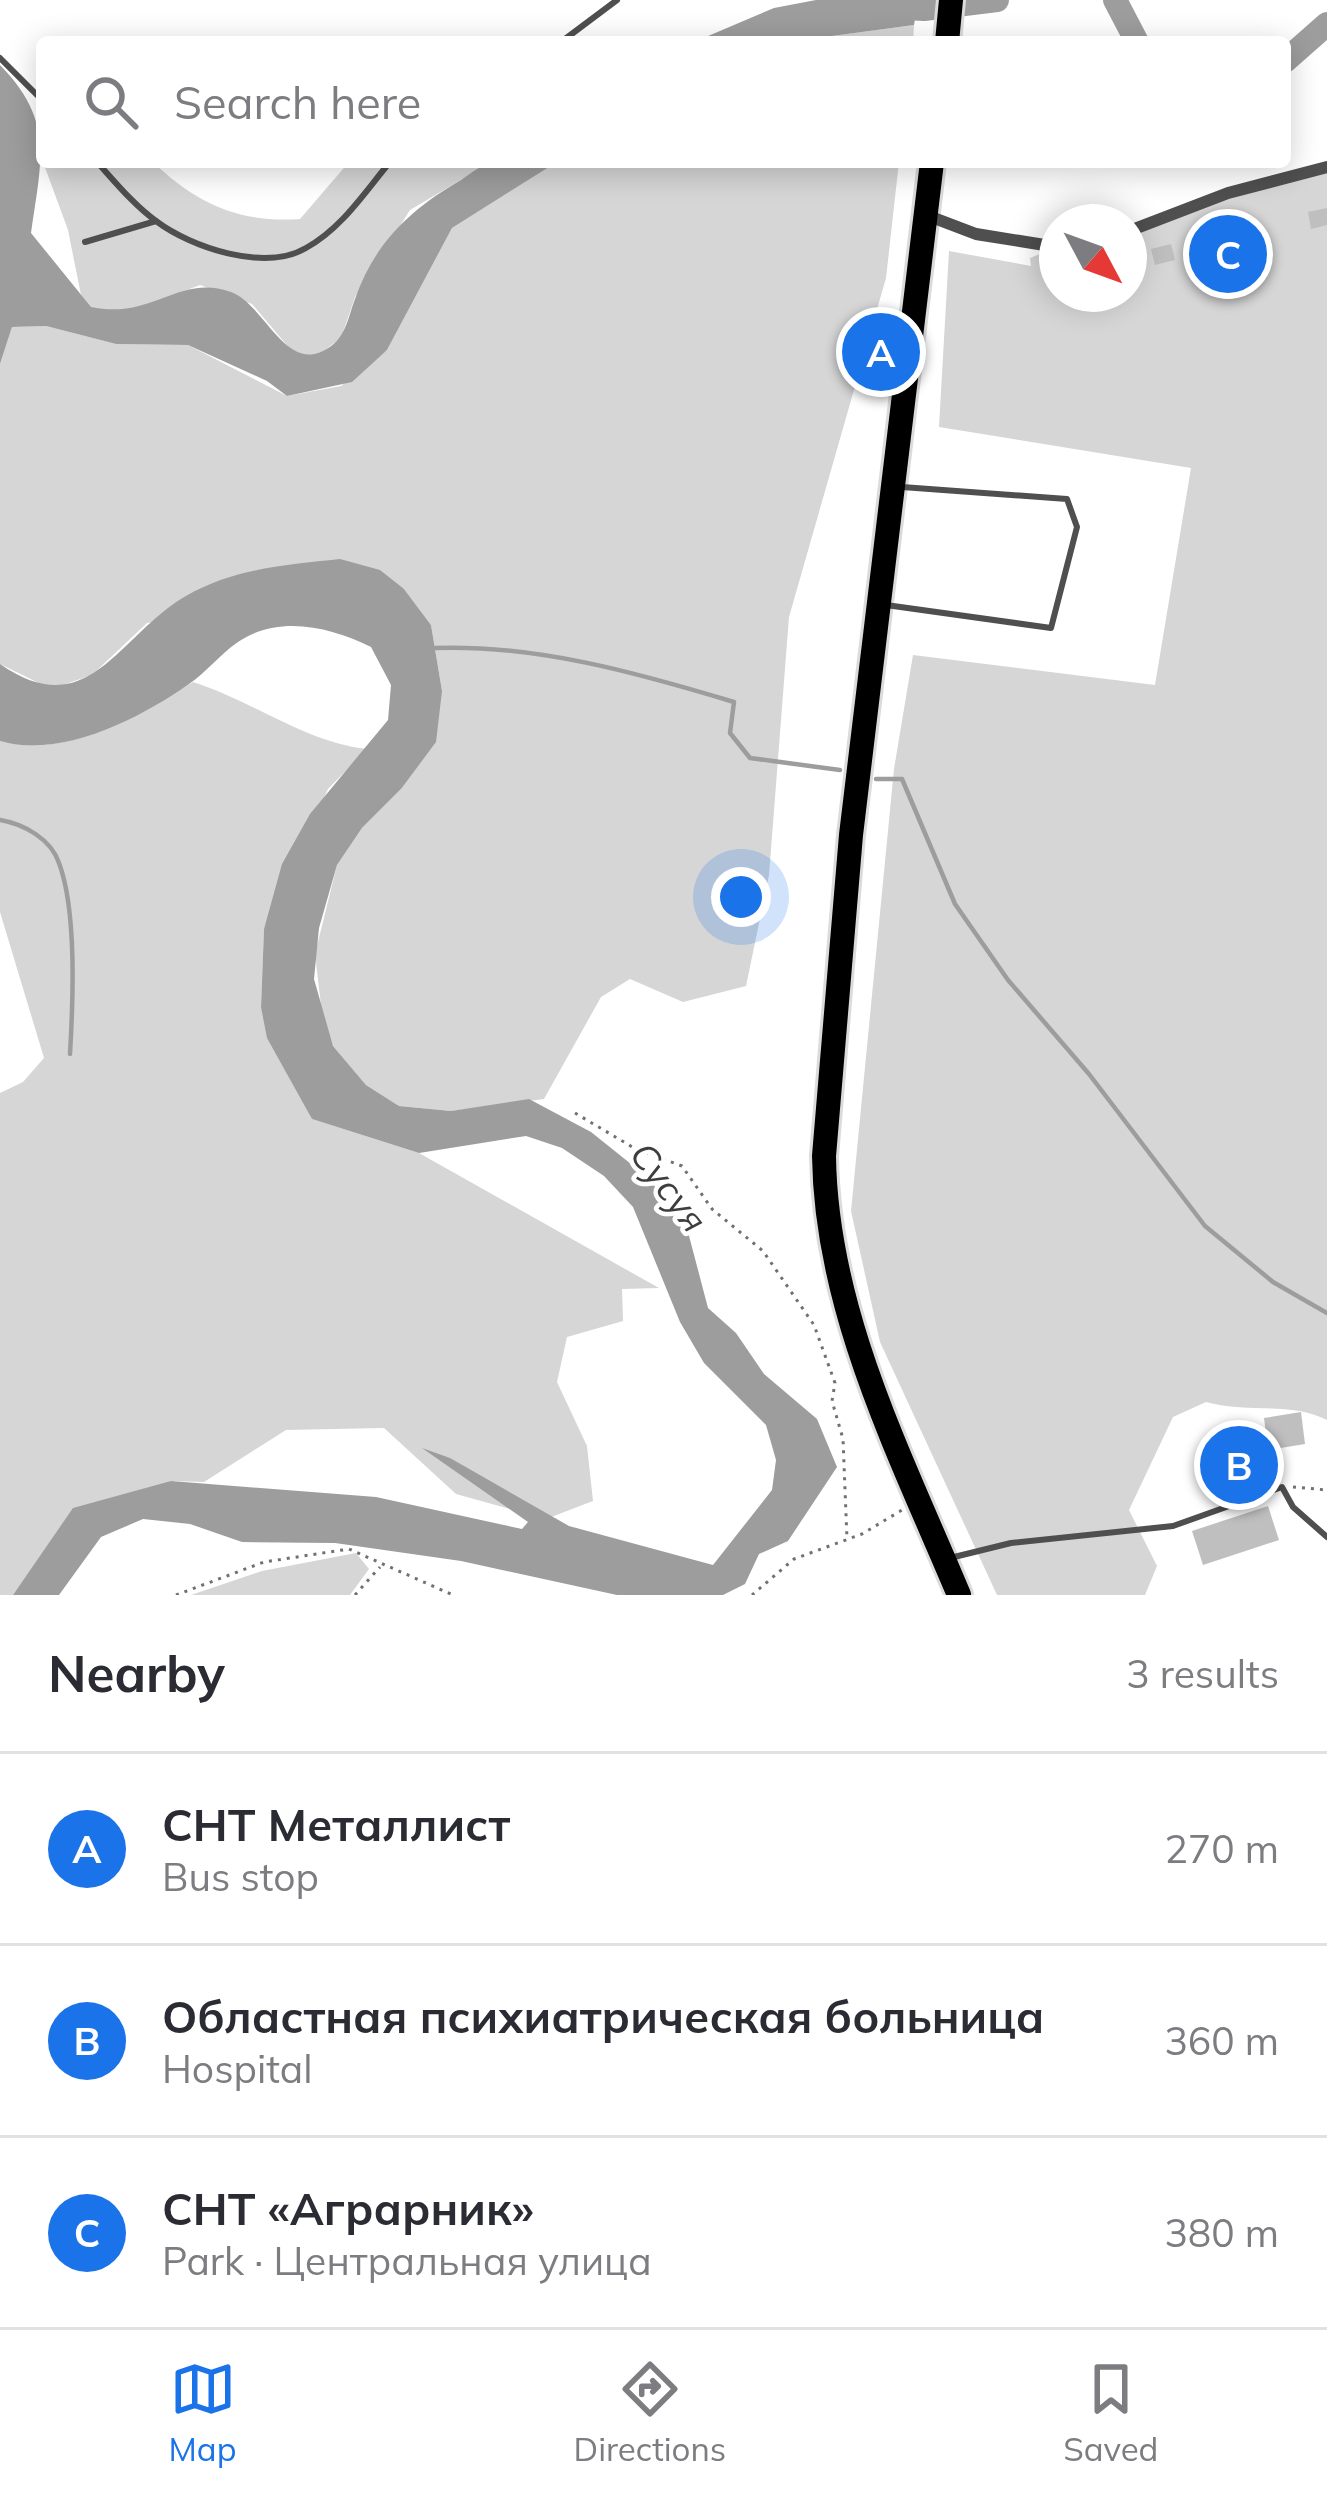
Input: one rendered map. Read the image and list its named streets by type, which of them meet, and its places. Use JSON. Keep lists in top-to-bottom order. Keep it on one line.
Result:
{"water":["Сусуя"],"north":"bottom right","page":{"search":"Search here","pins":["C","A","B"],"heading":["Nearby","3 results"],"list":[{"mark":"A","name":"СНТ Металлист","note":"Bus stop","value":"270 m"},{"mark":"B","name":"Областная психиатрическая больница","note":"Hospital","value":"360 m"},{"mark":"C","name":"СНТ «Аграрник»","note":"Park · Центральная улица","value":"380 m"}],"nav":["Map","Directions","Saved"]}}
